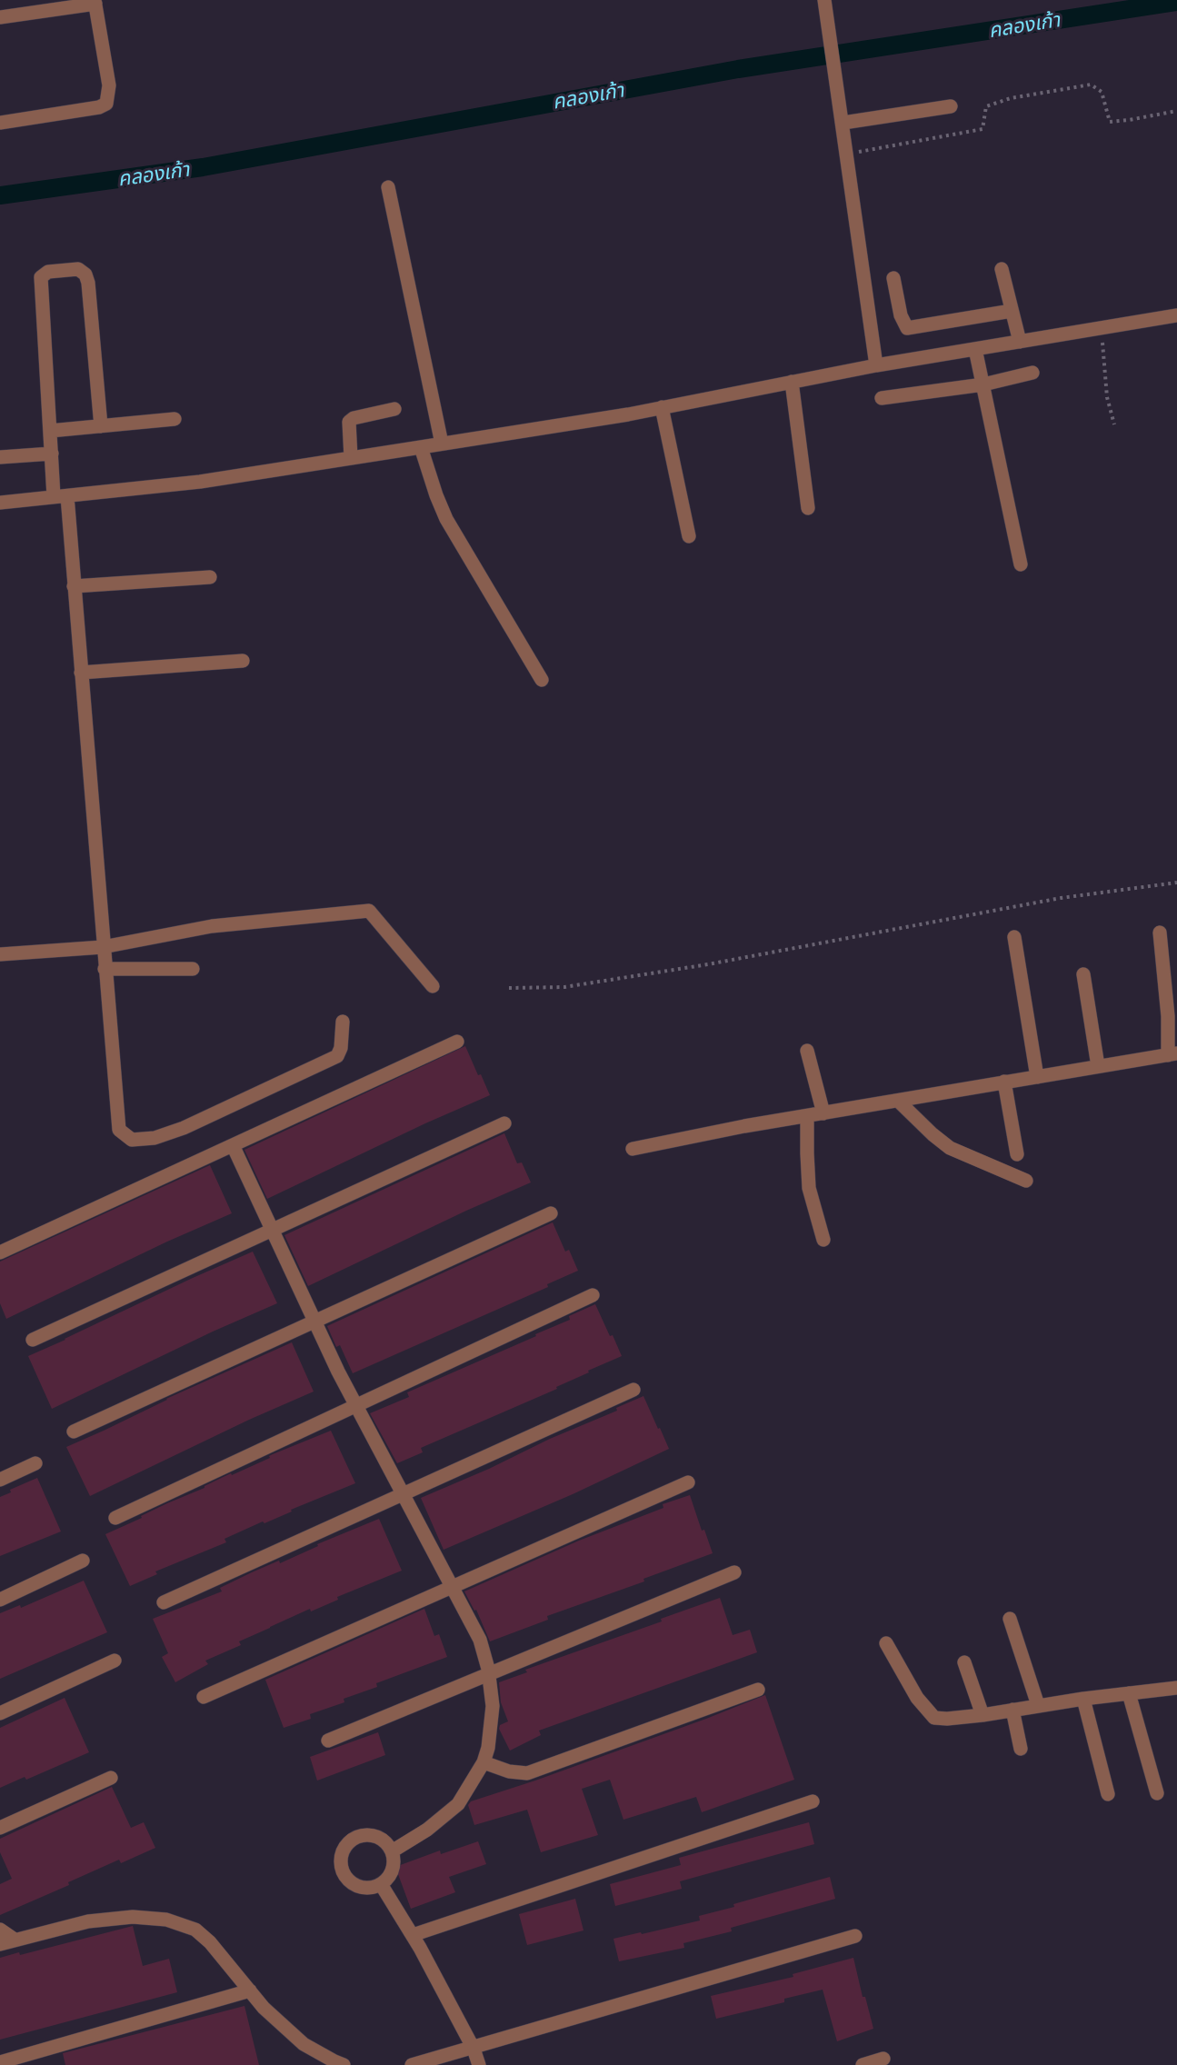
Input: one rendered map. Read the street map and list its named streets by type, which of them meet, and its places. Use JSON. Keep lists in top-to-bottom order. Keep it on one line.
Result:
{"water":["คลองเก้า"]}
